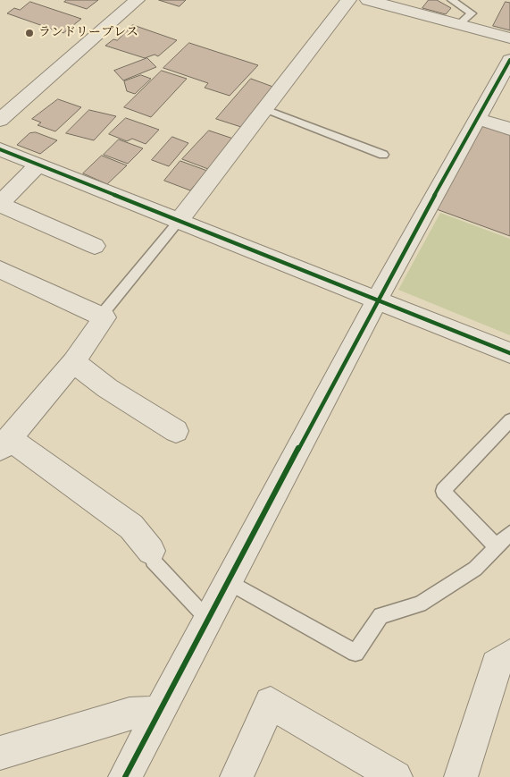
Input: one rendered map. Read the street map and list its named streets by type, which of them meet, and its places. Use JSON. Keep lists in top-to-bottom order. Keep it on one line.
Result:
{"places":["ランドリープレス"]}
